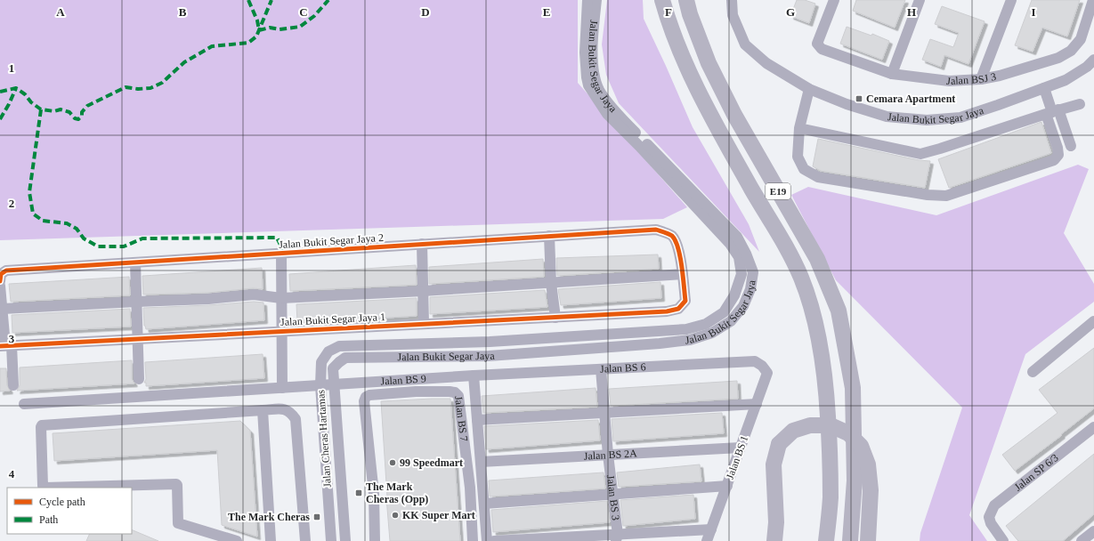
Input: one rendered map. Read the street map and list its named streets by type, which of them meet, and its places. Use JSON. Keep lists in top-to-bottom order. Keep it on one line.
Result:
{"streets":{"highway":["E19"],"street":["Jalan Bukit Segar Jaya","Jalan BSJ 3","Jalan Bukit Segar Jaya 2","Jalan Bukit Segar Jaya 1","Jalan BS 6","Jalan BS 9","Jalan BS 7","Jalan Cheras Hartamas","Jalan BS 2A","Jalan BS 1","Jalan SP 6/3","Jalan BS 3"]},"crossings":[["Jalan Bukit Segar Jaya","Jalan Cheras Hartamas"],["Jalan Bukit Segar Jaya 2","Jalan Bukit Segar Jaya 1"],["Jalan BS 6","Jalan BS 9"],["Jalan BS 6","Jalan BS 1"],["Jalan BS 6","Jalan BS 3"],["Jalan BS 9","Jalan Cheras Hartamas"],["Jalan BS 2A","Jalan BS 1"],["Jalan BS 2A","Jalan BS 3"]],"places":{"transit":["Cemara Apartment","The Mark Cheras (Opp)","The Mark Cheras"],"other":["99 Speedmart","KK Super Mart"]},"legend":["Cycle path","Path"],"grid":{"columns":["A","B","C","D","E","F","G","H","I"],"rows":["1","2","3","4"]}}
